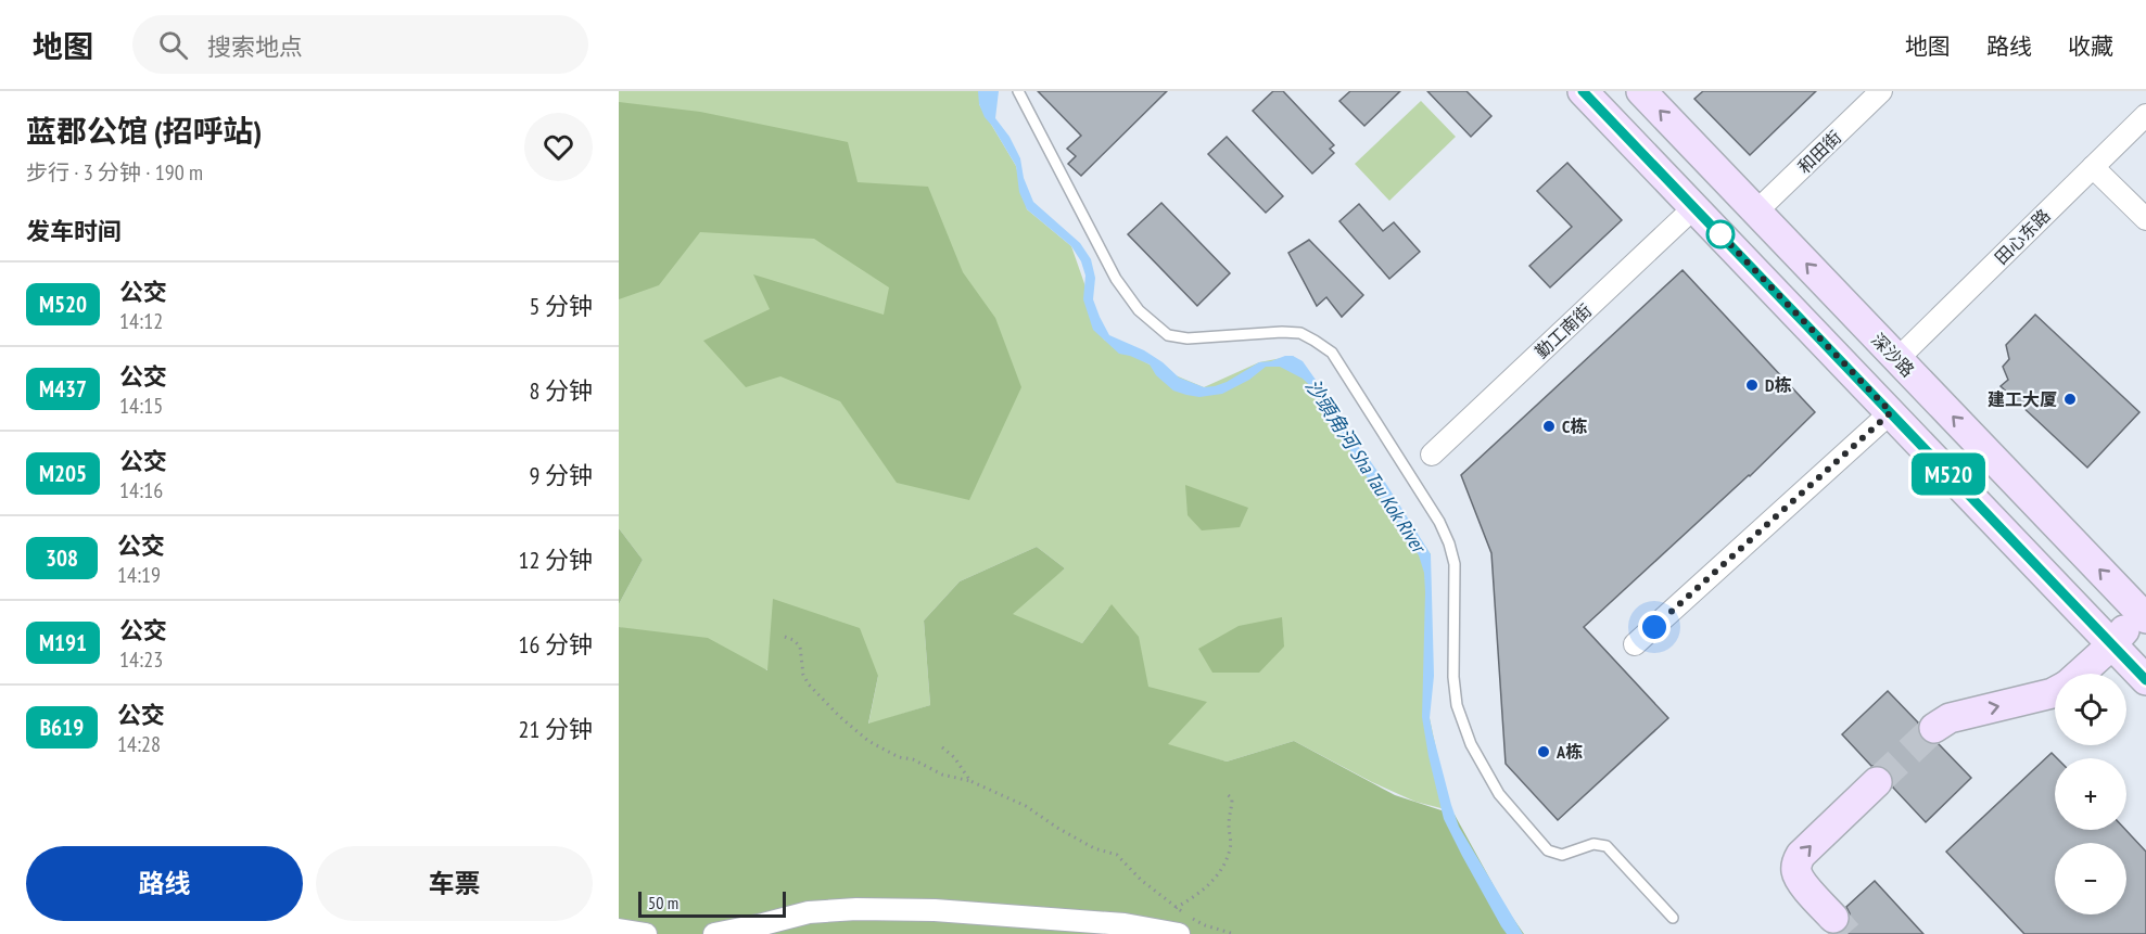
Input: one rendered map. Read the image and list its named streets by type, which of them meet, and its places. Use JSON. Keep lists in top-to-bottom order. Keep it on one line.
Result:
{"streets":{"main road":["深沙路"],"street":["和田街","田心东路","勤工南街"]},"crossings":[["和田街","深沙路"],["田心东路","深沙路"]],"water":["沙頭角河 Sha Tau Kok River"],"places":["D栋","建工大厦","C栋","A栋"],"lines":["bus line M520"],"scale_bar":"50 m","page":{"header":"地图","search":"搜索地点","nav":["地图","路线","收藏"],"heading":[["蓝郡公馆 (招呼站)","步行 · 3 分钟 · 190 m"],"发车时间"],"on_map":"M520","list":[{"mark":"M520","name":"公交","note":"14:12","value":"5 分钟"},{"mark":"M437","name":"公交","note":"14:15","value":"8 分钟"},{"mark":"M205","name":"公交","note":"14:16","value":"9 分钟"},{"mark":"308","name":"公交","note":"14:19","value":"12 分钟"},{"mark":"M191","name":"公交","note":"14:23","value":"16 分钟"},{"mark":"B619","name":"公交","note":"14:28","value":"21 分钟"}],"map_buttons":["+","−"],"buttons":["路线","车票"],"scale":"50 m"}}
